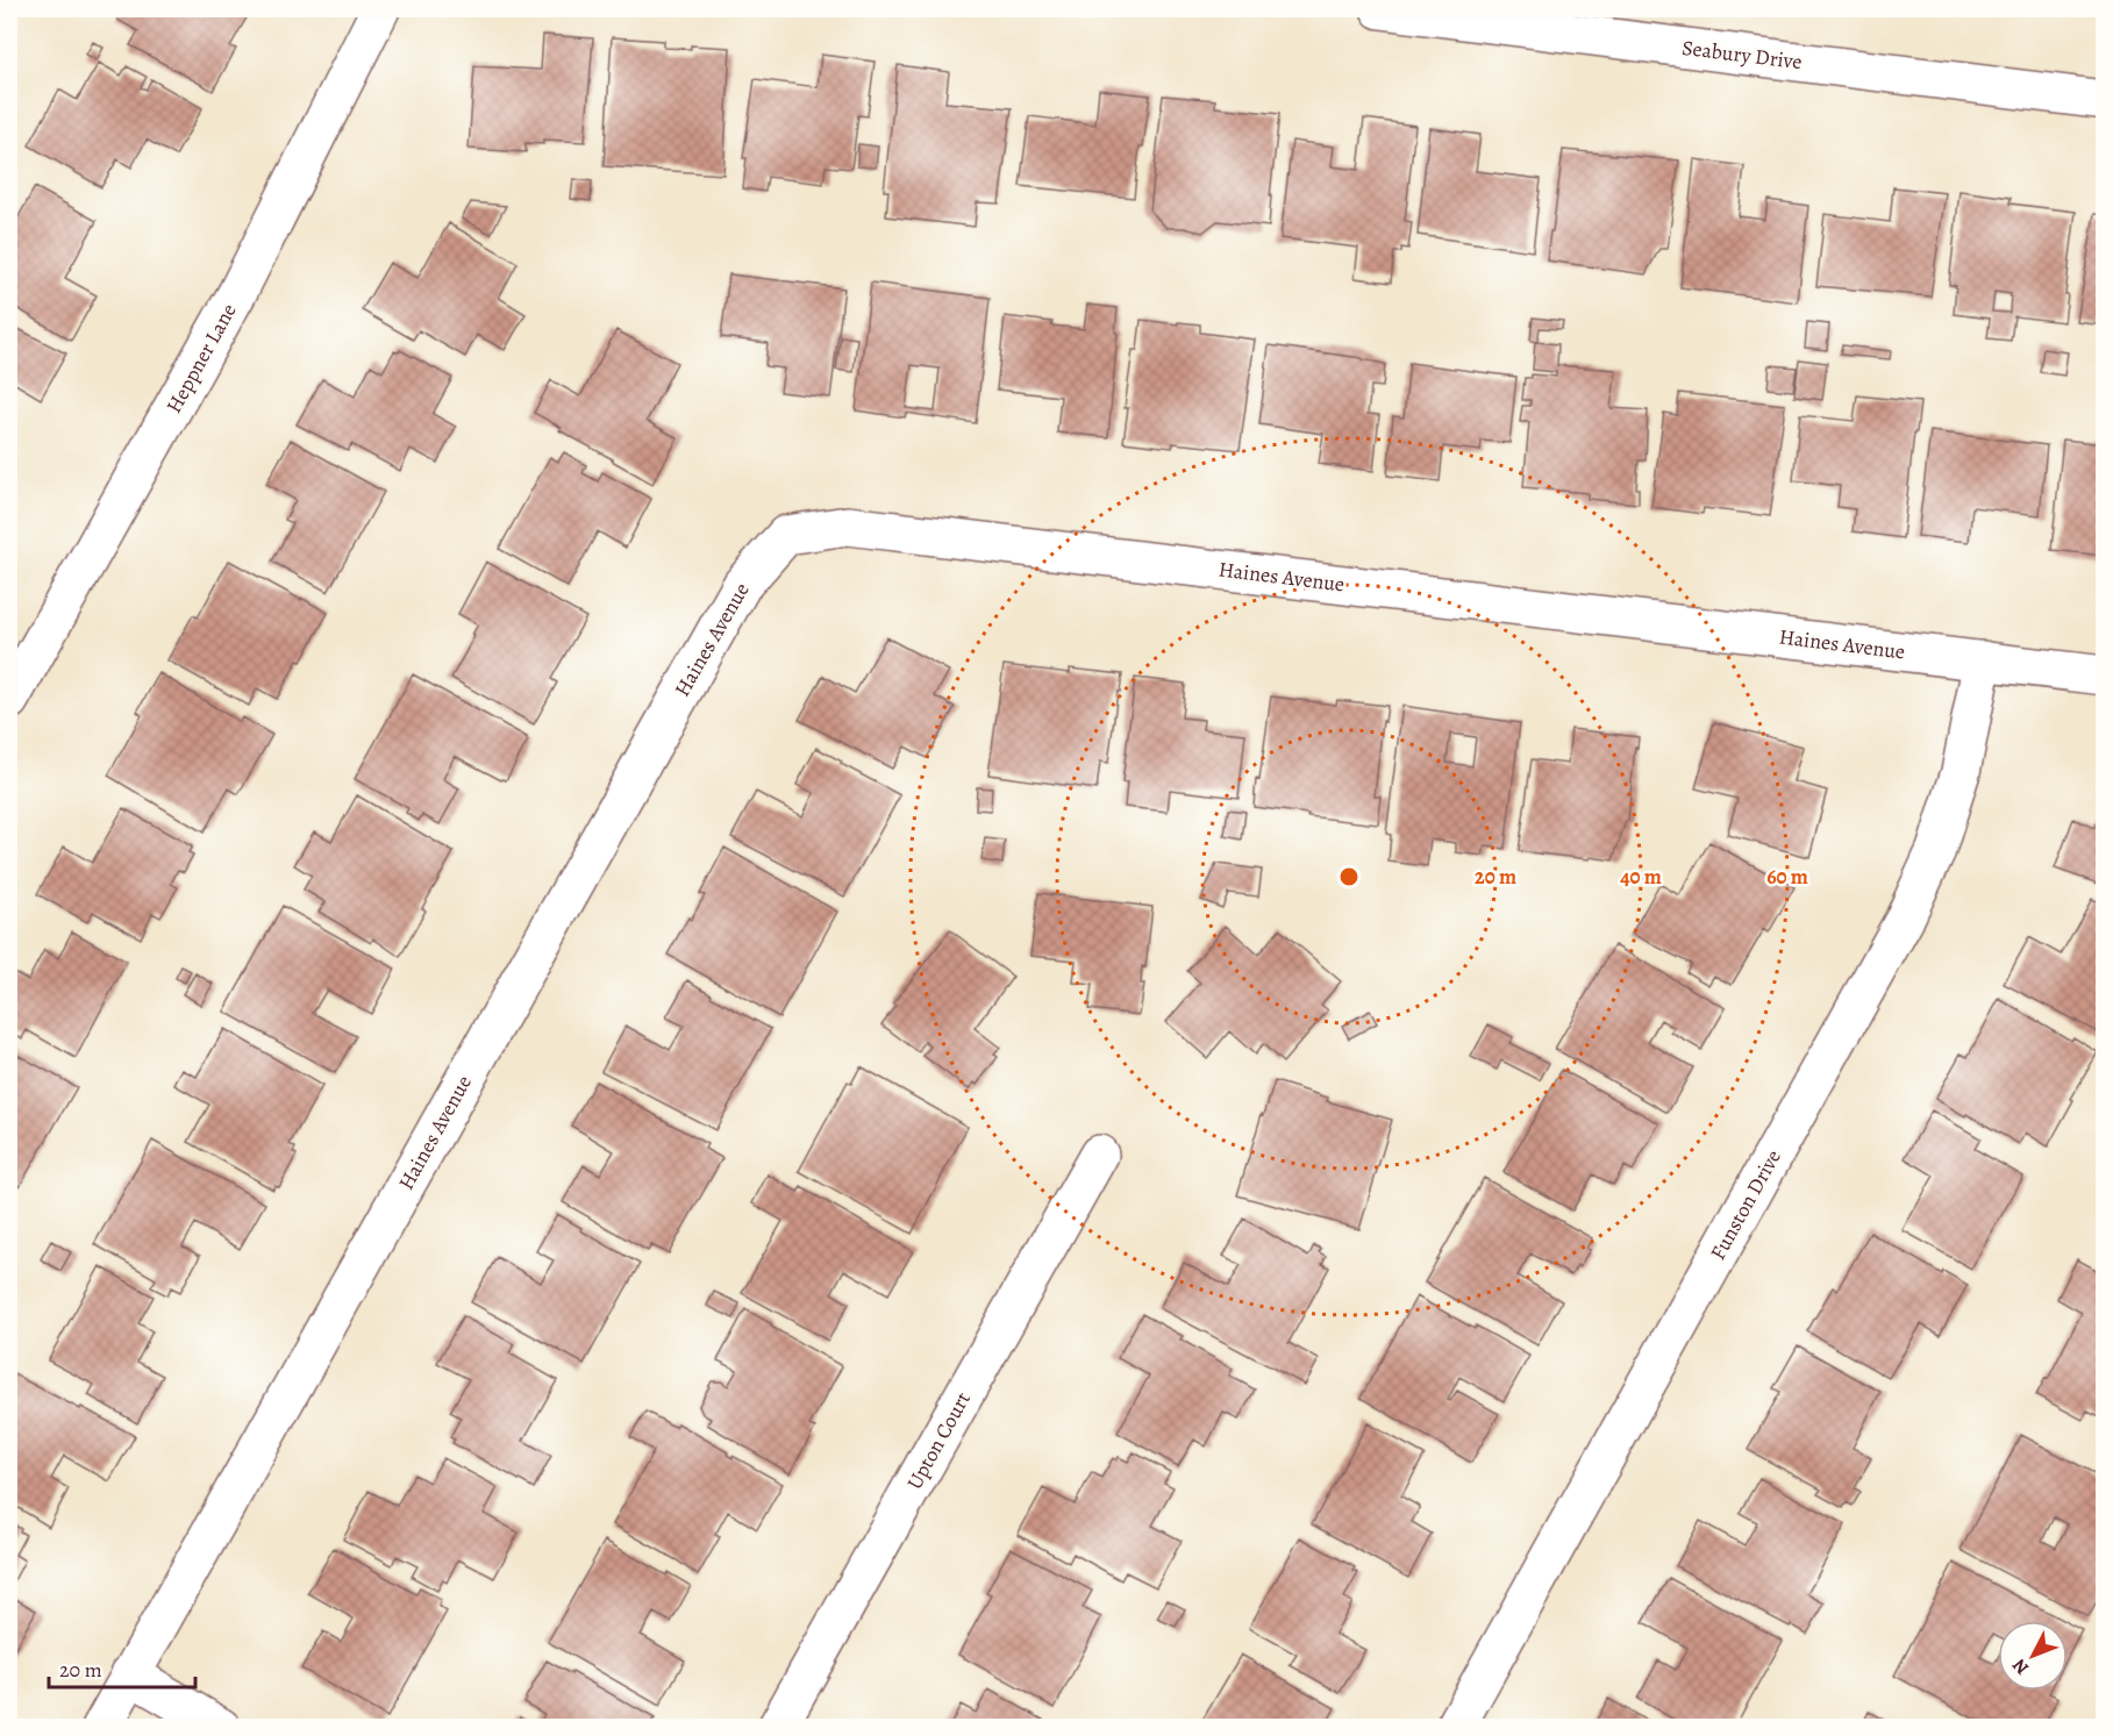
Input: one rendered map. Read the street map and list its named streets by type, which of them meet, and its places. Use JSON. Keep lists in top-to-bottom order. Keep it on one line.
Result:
{"streets":{"street":["Seabury Drive","Heppner Lane","Haines Avenue","Funston Drive","Upton Court"]},"crossings":[["Haines Avenue","Funston Drive"]],"scale_bar":"20 m","north":"bottom left","rings":["20 m","40 m","60 m"]}
